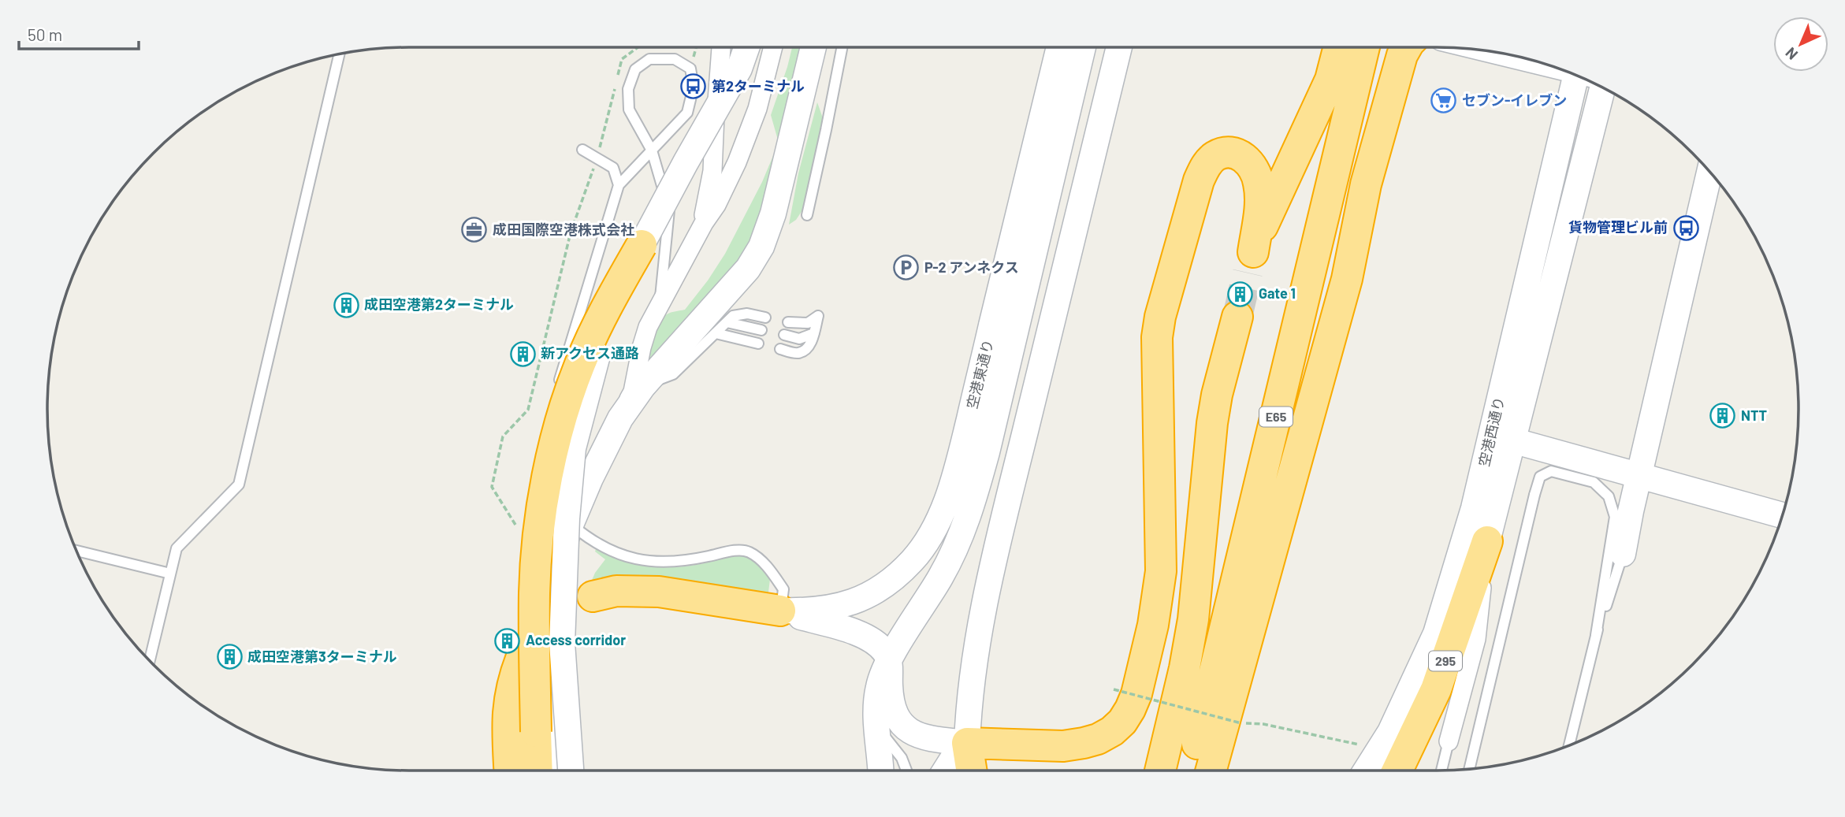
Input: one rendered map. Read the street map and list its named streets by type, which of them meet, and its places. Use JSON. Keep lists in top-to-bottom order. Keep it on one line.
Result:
{"streets":{"highway":["E65","295"],"street":["空港東通り","空港西通り"]},"crossings":[["空港西通り","295"]],"places":{"bus stop":["第2ターミナル","貨物管理ビル前"],"supermarket":["セブン-イレブン"],"office":["成田国際空港株式会社"],"parking":["P-2 アンネクス"],"building":["Gate 1","成田空港第2ターミナル","新アクセス通路","NTT","Access corridor","成田空港第3ターミナル"]},"scale_bar":"50 m","north":"bottom left"}
